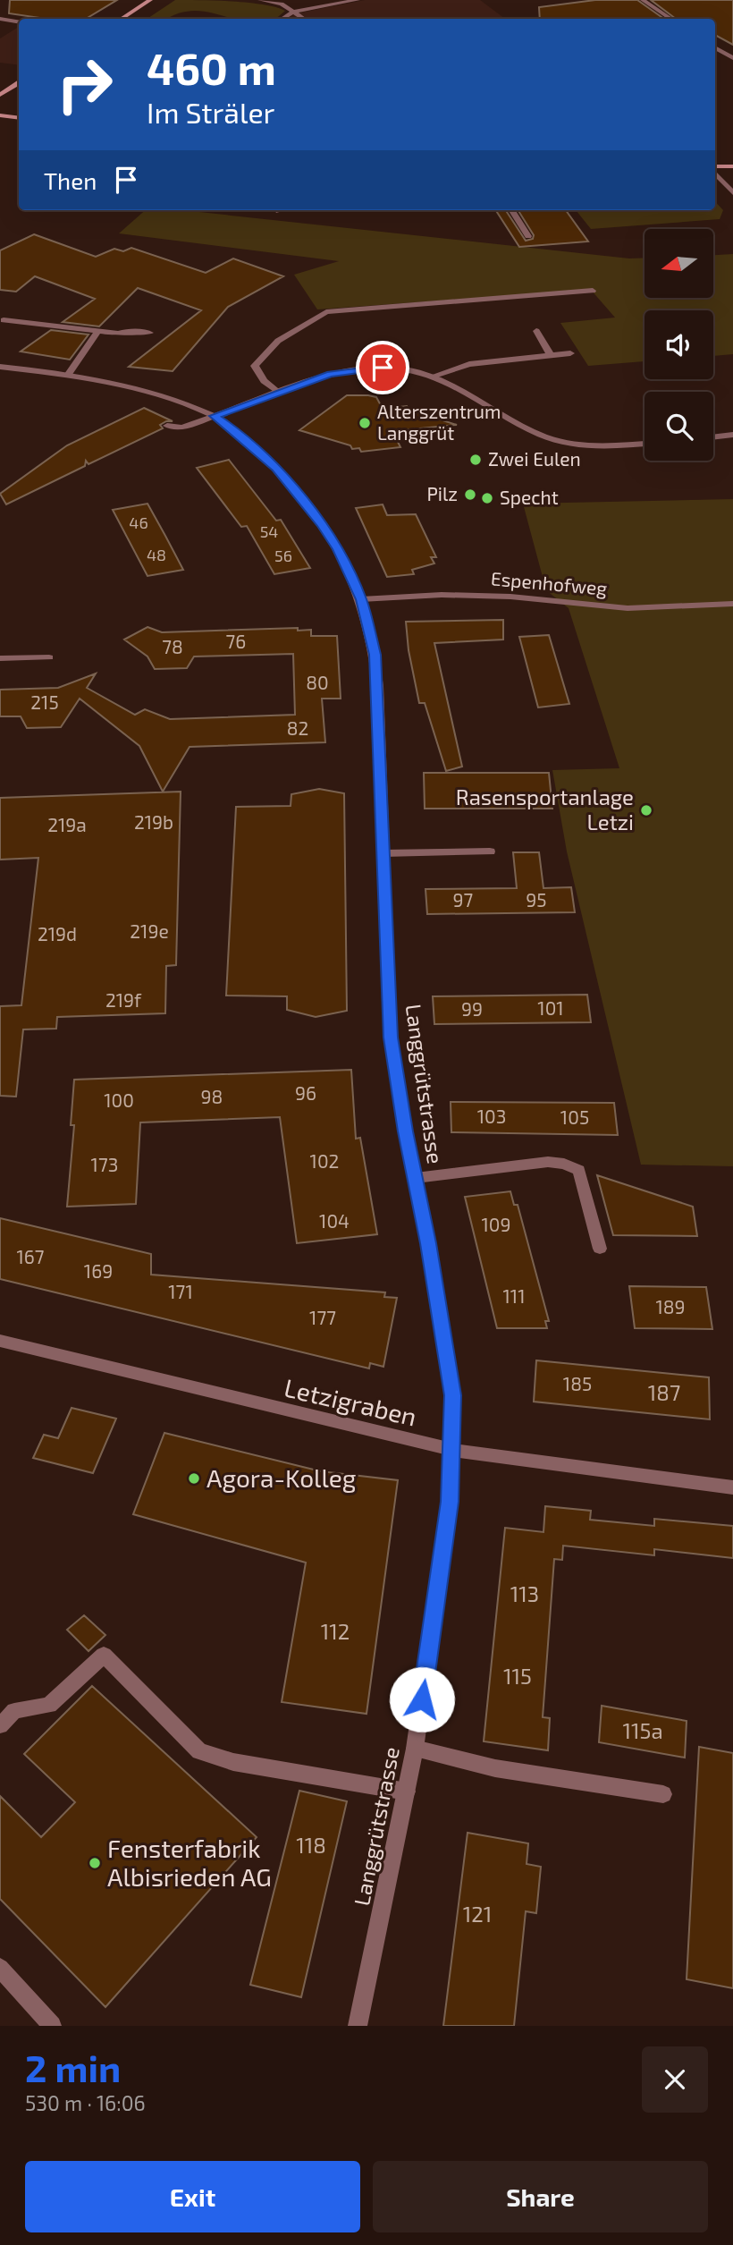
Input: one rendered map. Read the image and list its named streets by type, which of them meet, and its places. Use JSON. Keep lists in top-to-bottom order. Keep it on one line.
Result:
{"streets":{"street":["Espenhofweg","Langgrütstrasse","Letzigraben"]},"crossings":[["Espenhofweg","Langgrütstrasse"],["Langgrütstrasse","Letzigraben"]],"places":["Alterszentrum Langgrüt","Zwei Eulen","Pilz","Specht","Rasensportanlage Letzi","Agora-Kolleg","Fensterfabrik Albisrieden AG"],"house_numbers":["46","54","48","56","76","78","80","215","82","219b","219a","97","95","219e","219d","219f","101","99","96","98","100","103","105","102","173","104","109","167","169","171","111","189","177","185","187","113","112","115","115a","118","121"],"north":"left","page":{"turn":["460 m","Im Sträler"],"then":"Then","heading":["2 min","530 m · 16:06"],"buttons":["Exit","Share"]}}
